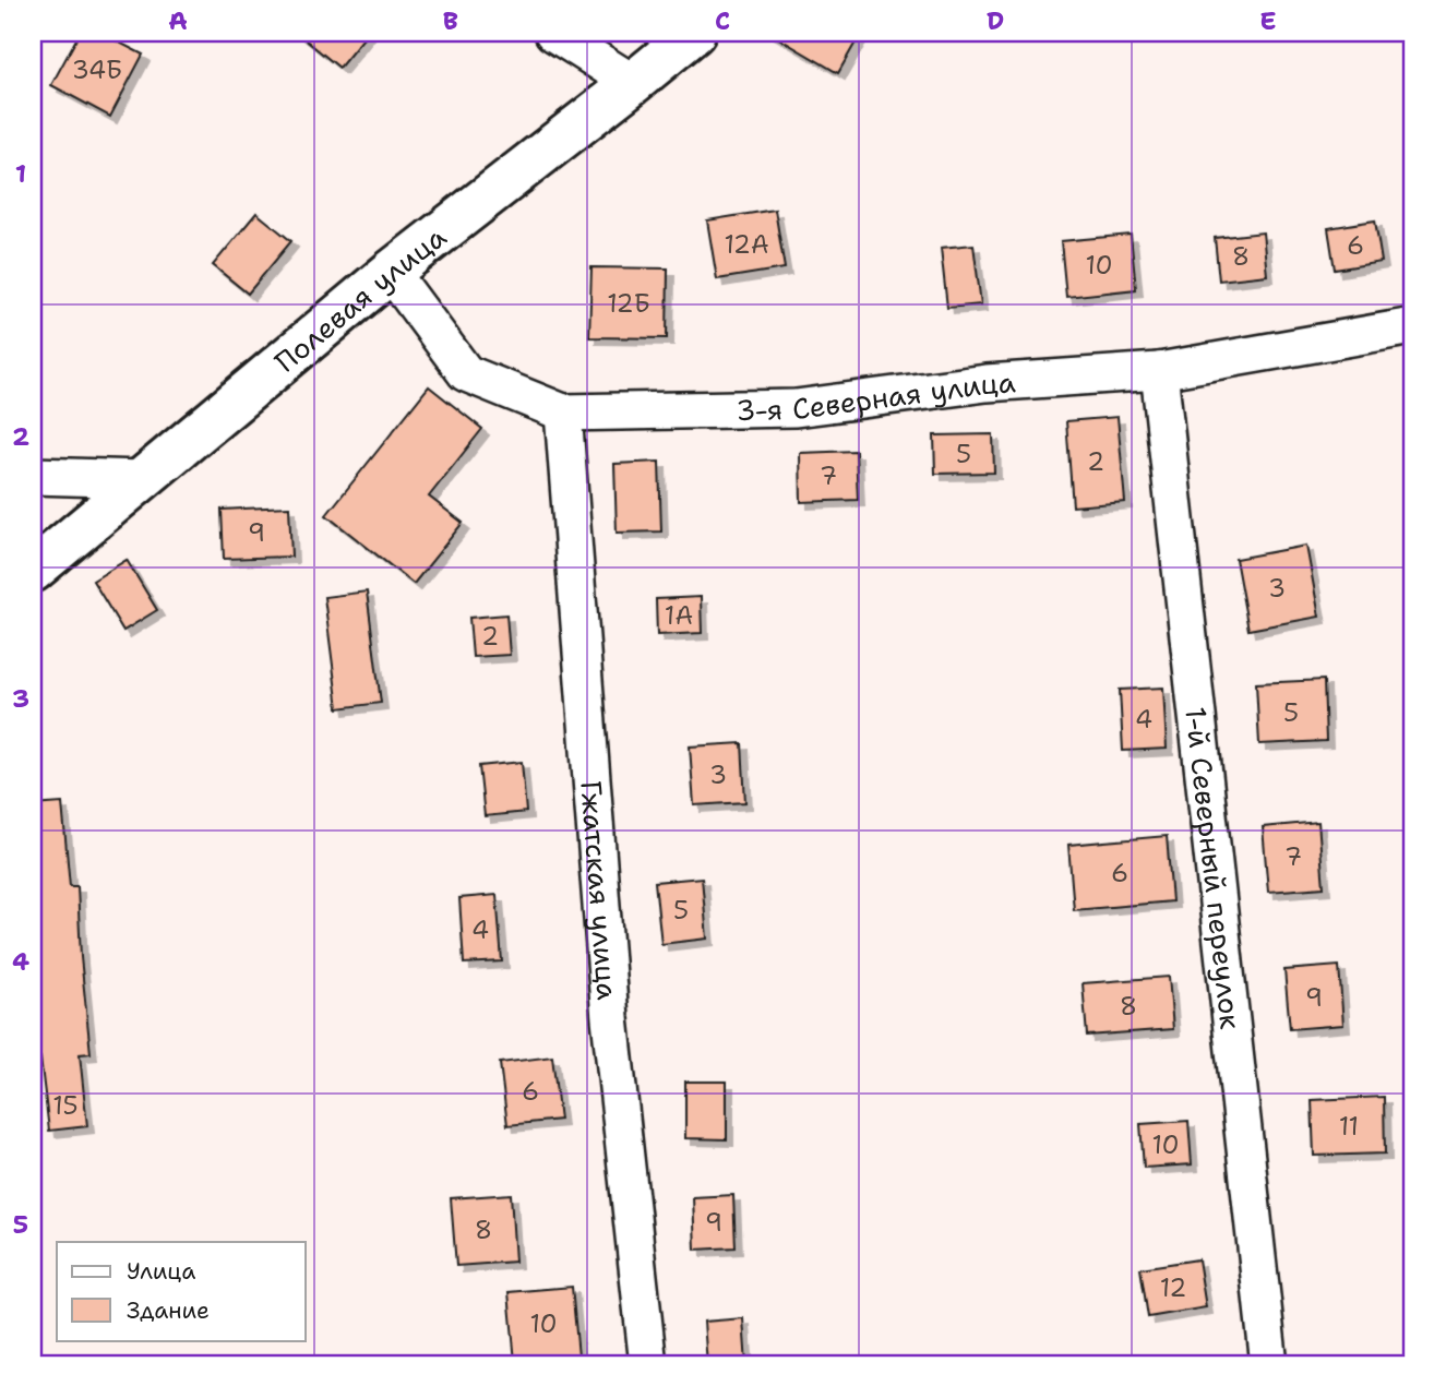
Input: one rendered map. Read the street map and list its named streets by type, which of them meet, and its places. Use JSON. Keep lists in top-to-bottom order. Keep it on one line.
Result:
{"streets":{"main road":["Полевая улица"],"street":["3-я Северная улица","1-й Северный переулок","Гжатская улица"]},"crossings":[["Полевая улица","3-я Северная улица"],["3-я Северная улица","1-й Северный переулок"],["3-я Северная улица","Гжатская улица"]],"house_numbers":["34Б","12А","6","8","10","12Б","5","2","7","9","3","1А","2","5","4","3","7","6","5","4","9","8","6","15","11","10","9","8","12","10"],"legend":["Улица","Здание"],"grid":{"columns":["A","B","C","D","E"],"rows":["1","2","3","4","5"]}}
